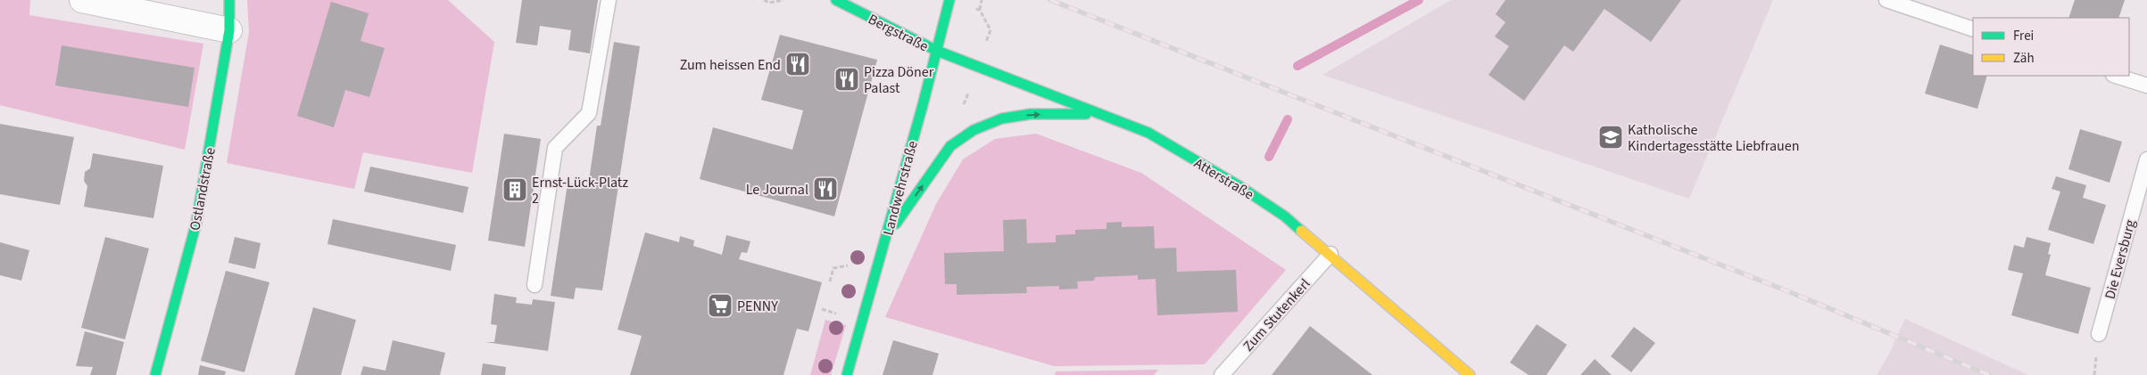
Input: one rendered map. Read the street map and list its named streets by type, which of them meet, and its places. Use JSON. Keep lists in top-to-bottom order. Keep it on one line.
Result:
{"streets":{"street":["Bergstraße","Atterstraße","Landwehrstraße","Ostlandstraße"],"lane":["Die Eversburg","Zum Stutenkerl"]},"crossings":[["Bergstraße","Atterstraße"],["Bergstraße","Landwehrstraße"],["Atterstraße","Landwehrstraße"],["Atterstraße","Zum Stutenkerl"]],"places":{"restaurant":["Zum heissen End","Pizza Döner Palast","Le Journal"],"school or university":["Katholische Kindertagesstätte Liebfrauen"],"building":["Ernst-Lück-Platz 2"],"supermarket":["PENNY"]},"legend":["Frei","Zäh"]}
